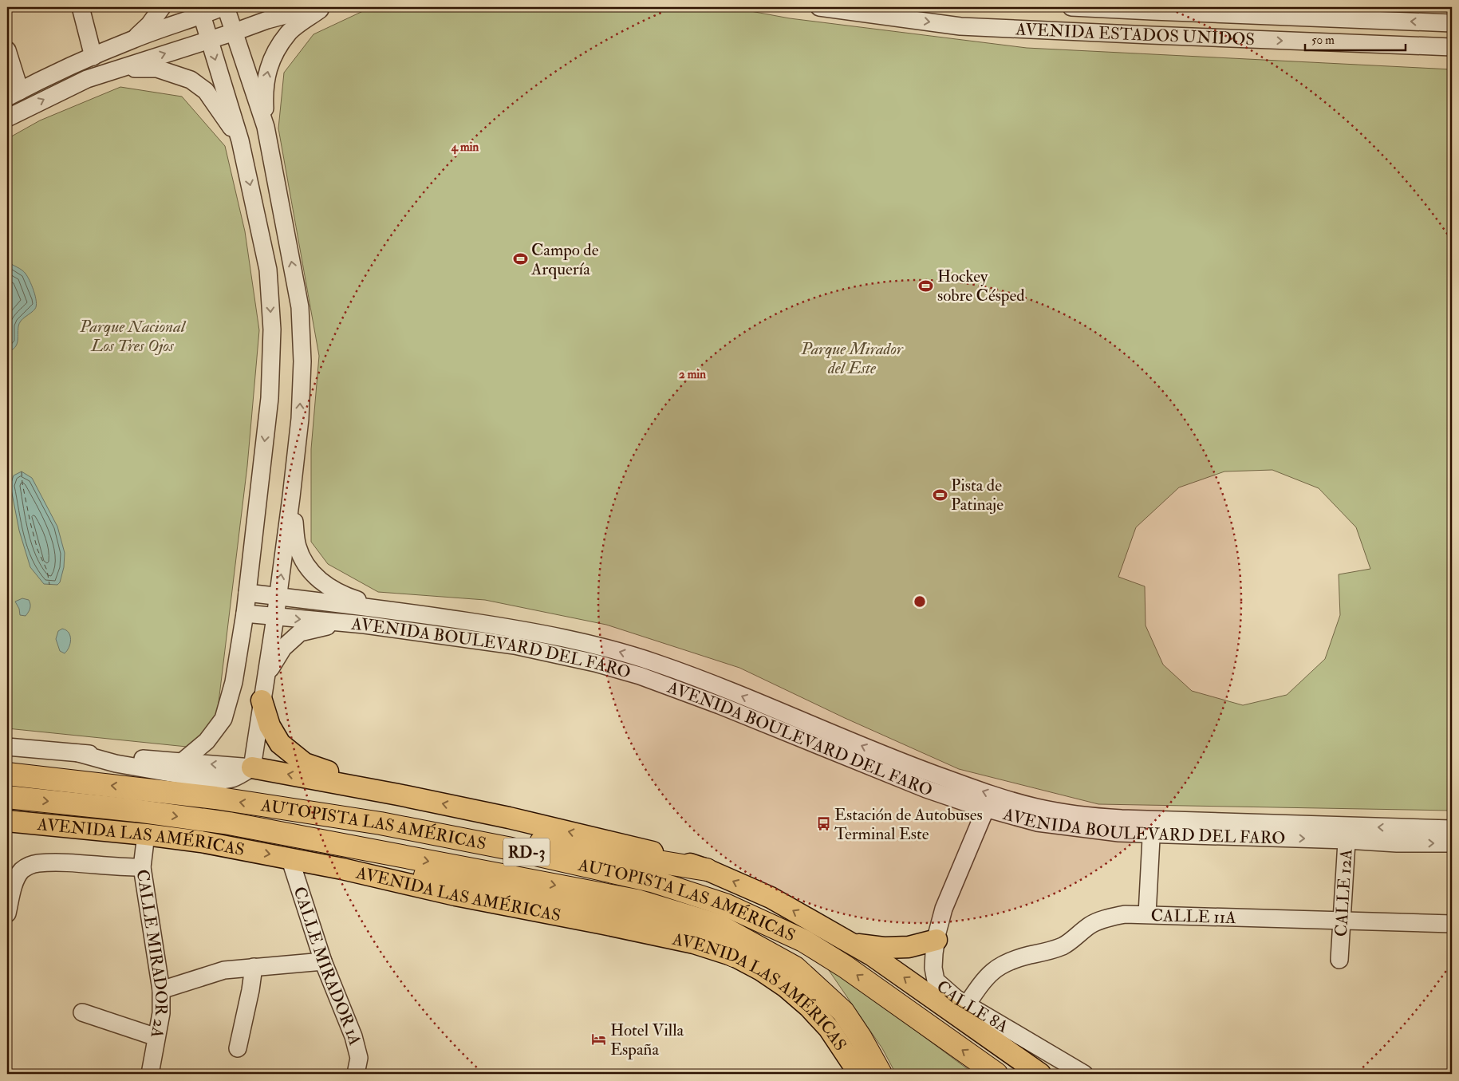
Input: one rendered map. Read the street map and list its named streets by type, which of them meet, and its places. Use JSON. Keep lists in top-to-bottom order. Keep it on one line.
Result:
{"streets":{"highway":["AUTOPISTA LAS AMÉRICAS","RD-3"],"main road":["AVENIDA LAS AMÉRICAS"],"street":["AVENIDA ESTADOS UNIDOS","AVENIDA BOULEVARD DEL FARO","CALLE 12A","CALLE 11A","CALLE MIRADOR 2A","CALLE MIRADOR 1A","CALLE 8A"]},"crossings":[["AVENIDA BOULEVARD DEL FARO","CALLE 12A"],["AVENIDA BOULEVARD DEL FARO","CALLE 8A"],["AVENIDA LAS AMÉRICAS","CALLE MIRADOR 2A"],["AVENIDA LAS AMÉRICAS","CALLE MIRADOR 1A"],["CALLE 12A","CALLE 11A"],["CALLE 11A","CALLE 8A"]],"parks":["Parque Nacional Los Tres Ojos","Parque Mirador del Este"],"places":{"sports":["Campo de Arquería","Hockey sobre Césped","Pista de Patinaje"],"bus stop":["Estación de Autobuses Terminal Este"],"hotel":["Hotel Villa España"]},"scale_bar":"50 m","rings":["4 min","2 min"]}
